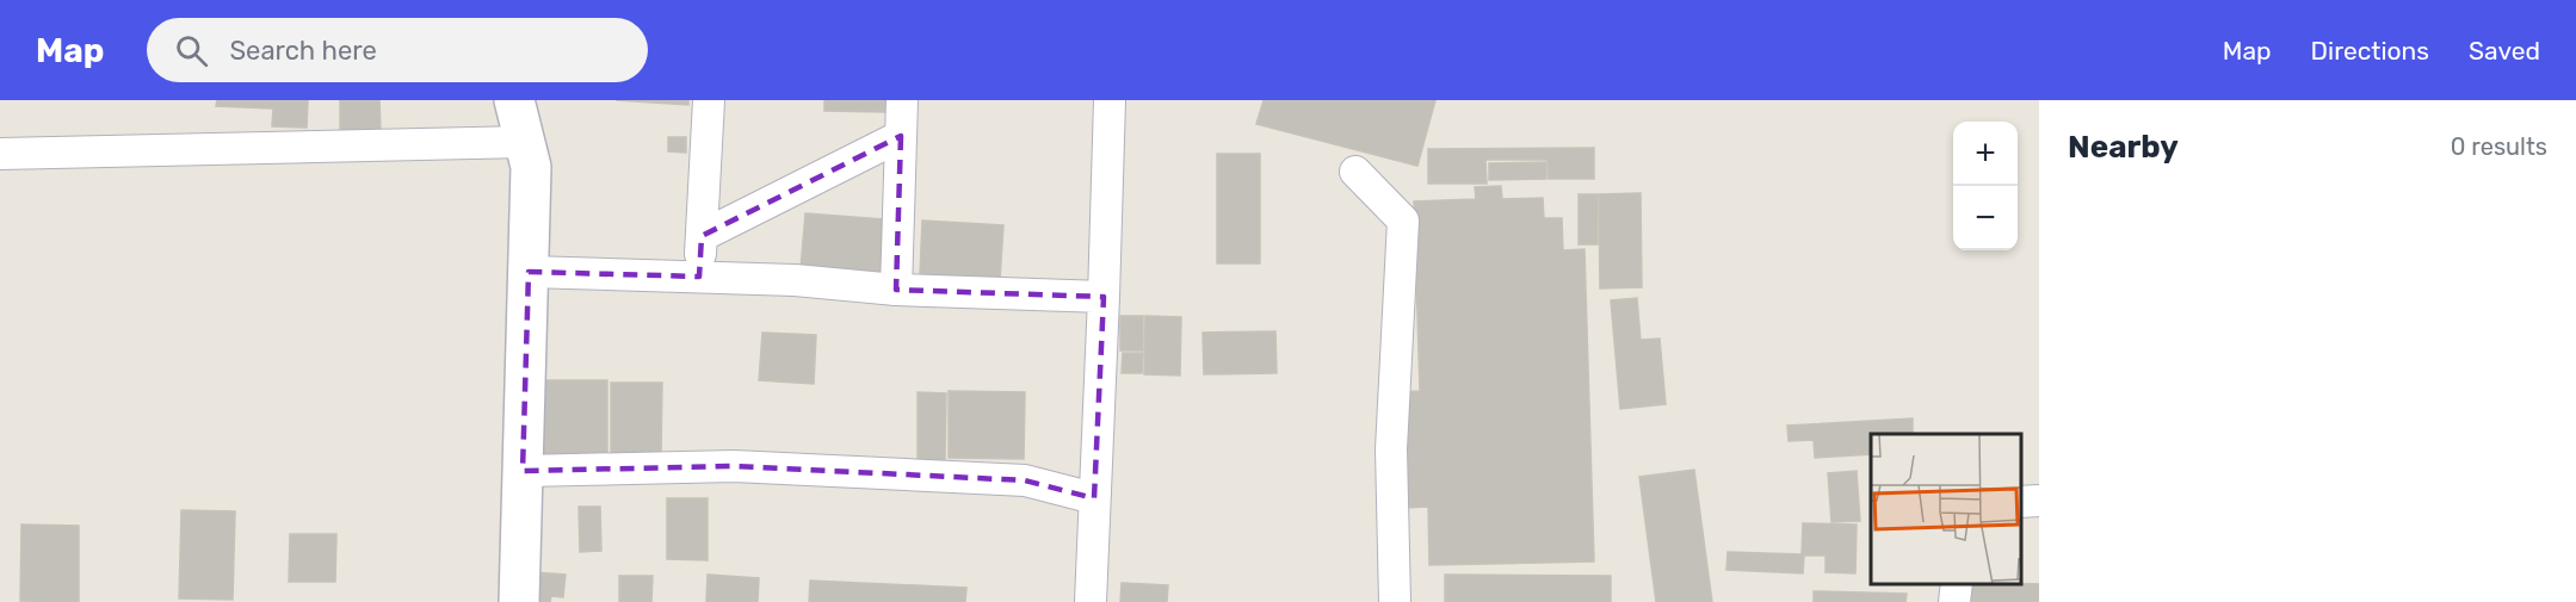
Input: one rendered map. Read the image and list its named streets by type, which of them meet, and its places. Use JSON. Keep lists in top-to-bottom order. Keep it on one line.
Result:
{"page":{"header":"Map","search":"Search here","nav":["Map","Directions","Saved"],"heading":["Nearby","0 results"],"map_buttons":["+","−"]}}
